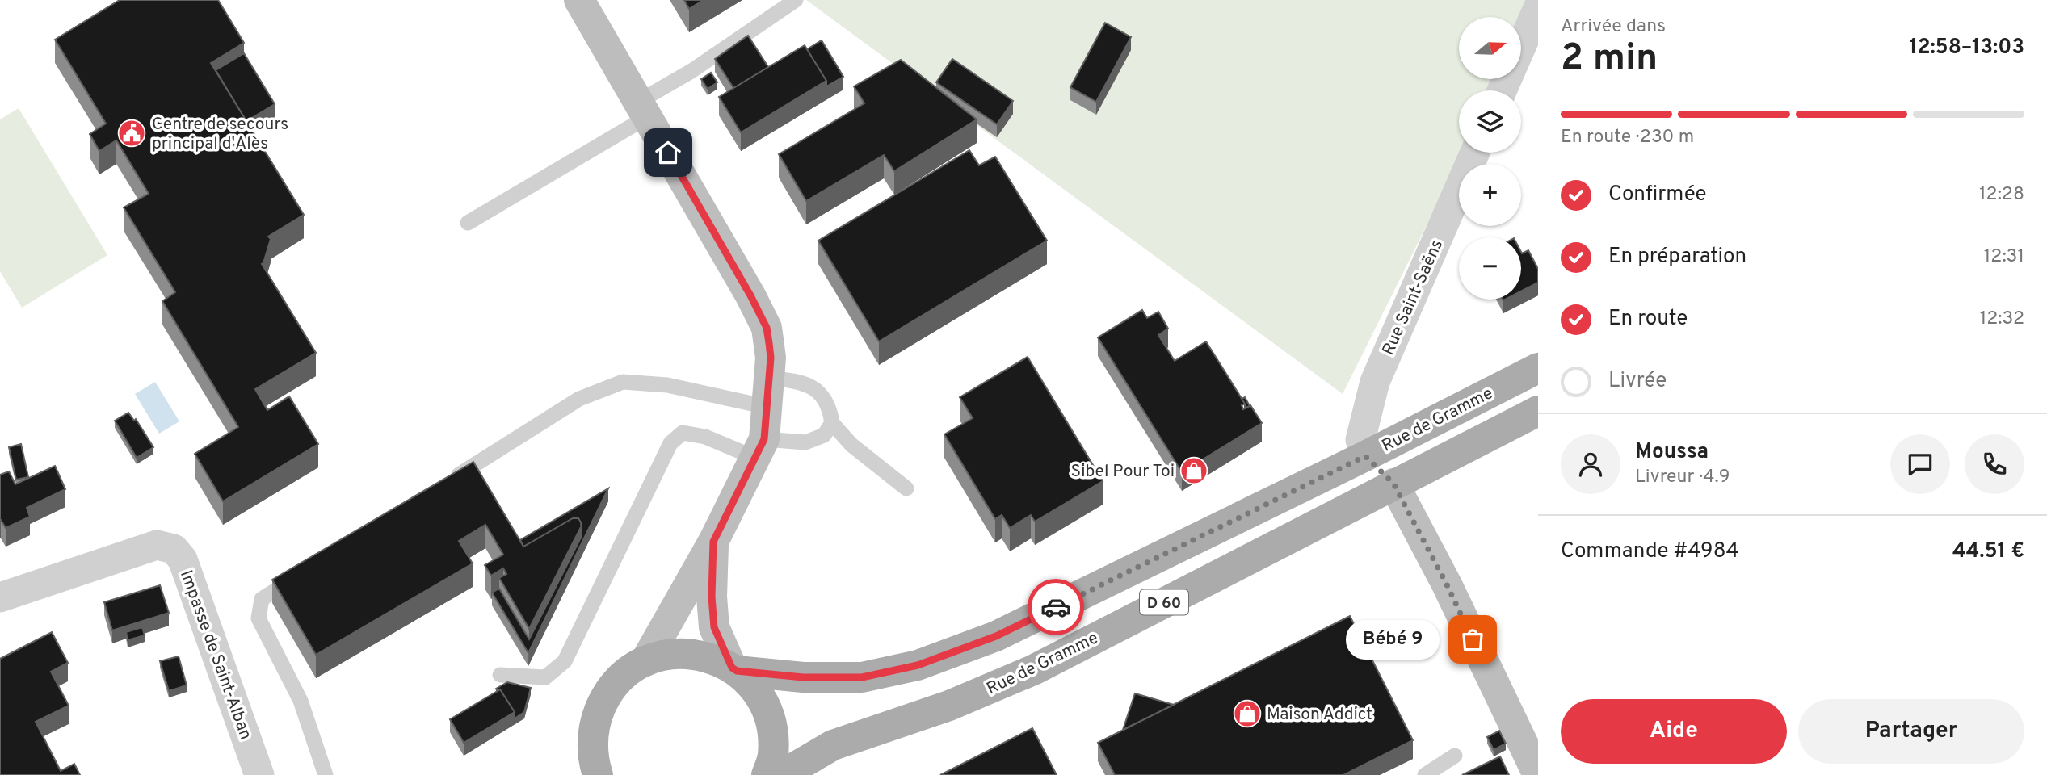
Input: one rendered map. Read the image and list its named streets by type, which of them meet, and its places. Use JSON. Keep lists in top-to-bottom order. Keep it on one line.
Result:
{"streets":{"main road":["Rue de Gramme","D 60"],"street":["Rue Saint-Saëns","Impasse de Saint-Alban"]},"crossings":[["Rue Saint-Saëns","Rue de Gramme"]],"places":{"public building":["Centre de secours principal d'Alès"],"shop":["Sibel Pour Toi","Maison Addict"],"other":["Bébé 9"]},"north":"right","page":{"heading":["2 min","Arrivée dans","12:58–13:03"],"panel":["Moussa","Livreur · 4.9","Commande #4984","44.51 €"],"map_buttons":["+","−"],"bar":"En route · 230 m","list":[["Confirmée","12:28"],["En préparation","12:31"],["En route","12:32"],"Livrée"],"bubble":"Bébé 9","buttons":["Aide","Partager"]}}
